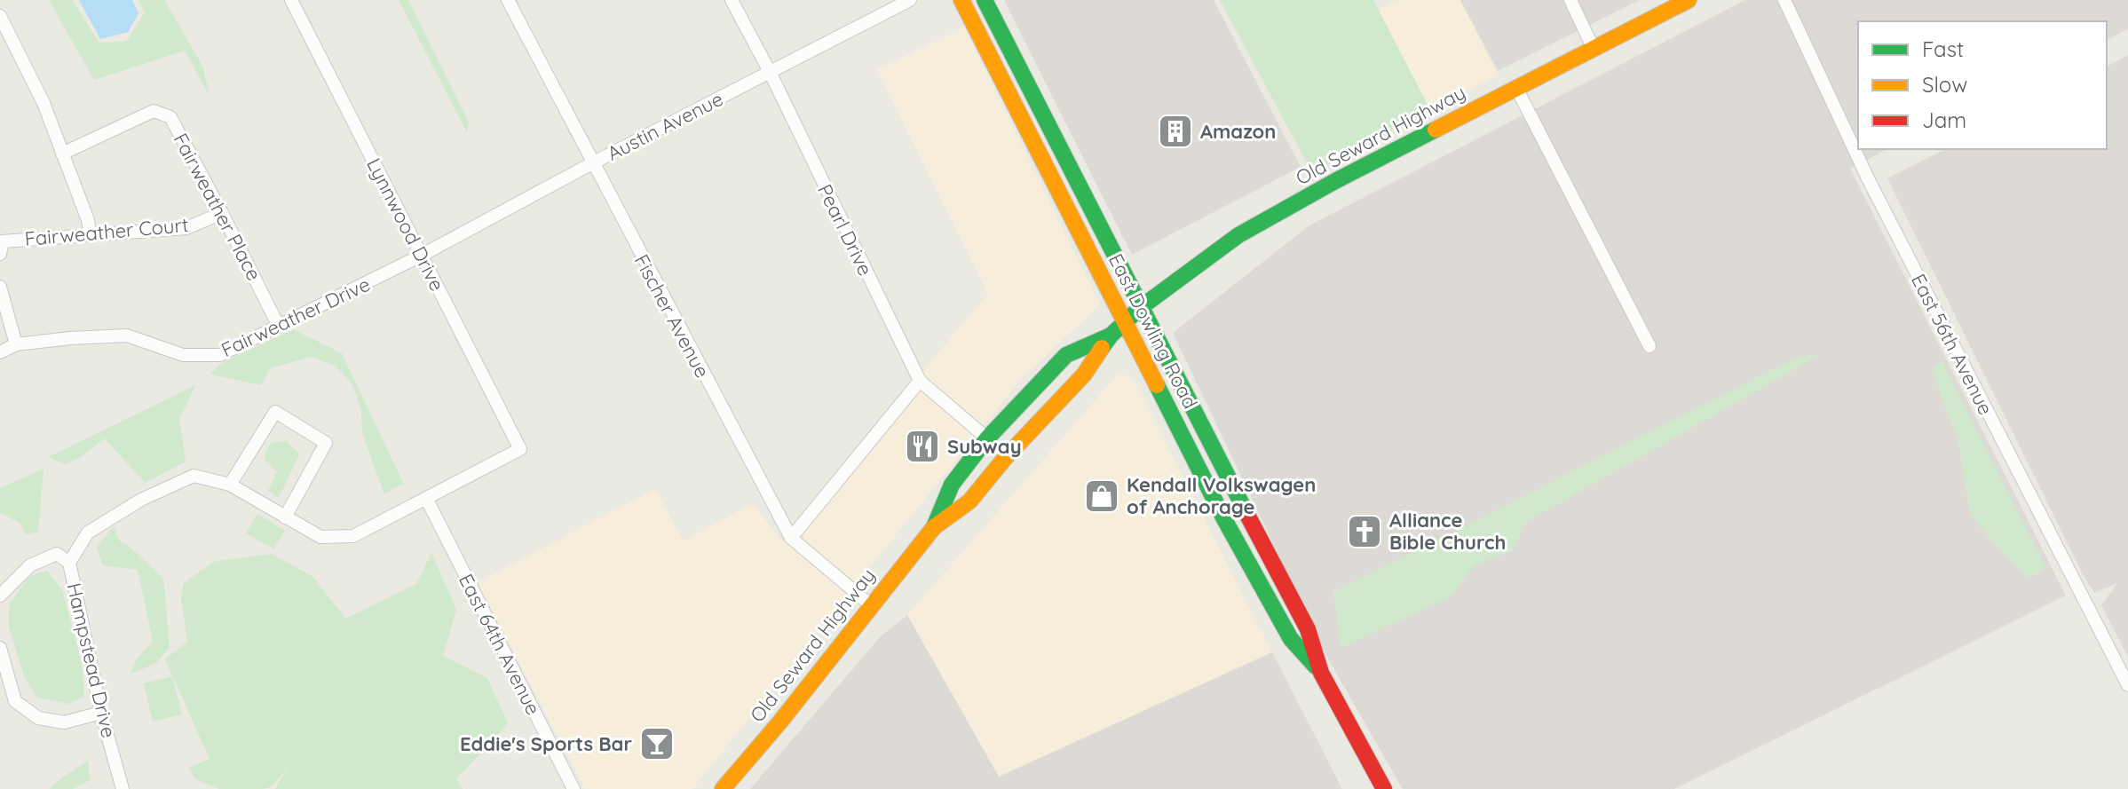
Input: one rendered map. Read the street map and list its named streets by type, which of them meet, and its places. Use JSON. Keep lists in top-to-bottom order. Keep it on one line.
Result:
{"streets":{"main road":["Old Seward Highway","East Dowling Road"],"street":["Austin Avenue","Fairweather Place","Lynnwood Drive","Pearl Drive","Fairweather Court","Fischer Avenue","Fairweather Drive","East 56th Avenue","East 64th Avenue","Hampstead Drive"]},"crossings":[["Austin Avenue","Lynnwood Drive"],["Austin Avenue","Pearl Drive"],["Austin Avenue","Fischer Avenue"],["Austin Avenue","Fairweather Drive"],["Old Seward Highway","Pearl Drive"],["Old Seward Highway","Fischer Avenue"],["Old Seward Highway","East Dowling Road"],["Fairweather Place","Fairweather Court"],["Fairweather Place","Fairweather Drive"],["Lynnwood Drive","Fairweather Drive"],["Lynnwood Drive","Hampstead Drive"],["East 64th Avenue","Hampstead Drive"]],"places":{"building":["Amazon"],"restaurant":["Subway"],"shop":["Kendall Volkswagen of Anchorage"],"church":["Alliance Bible Church"],"bar":["Eddie's Sports Bar"]},"legend":["Fast","Slow","Jam"]}
